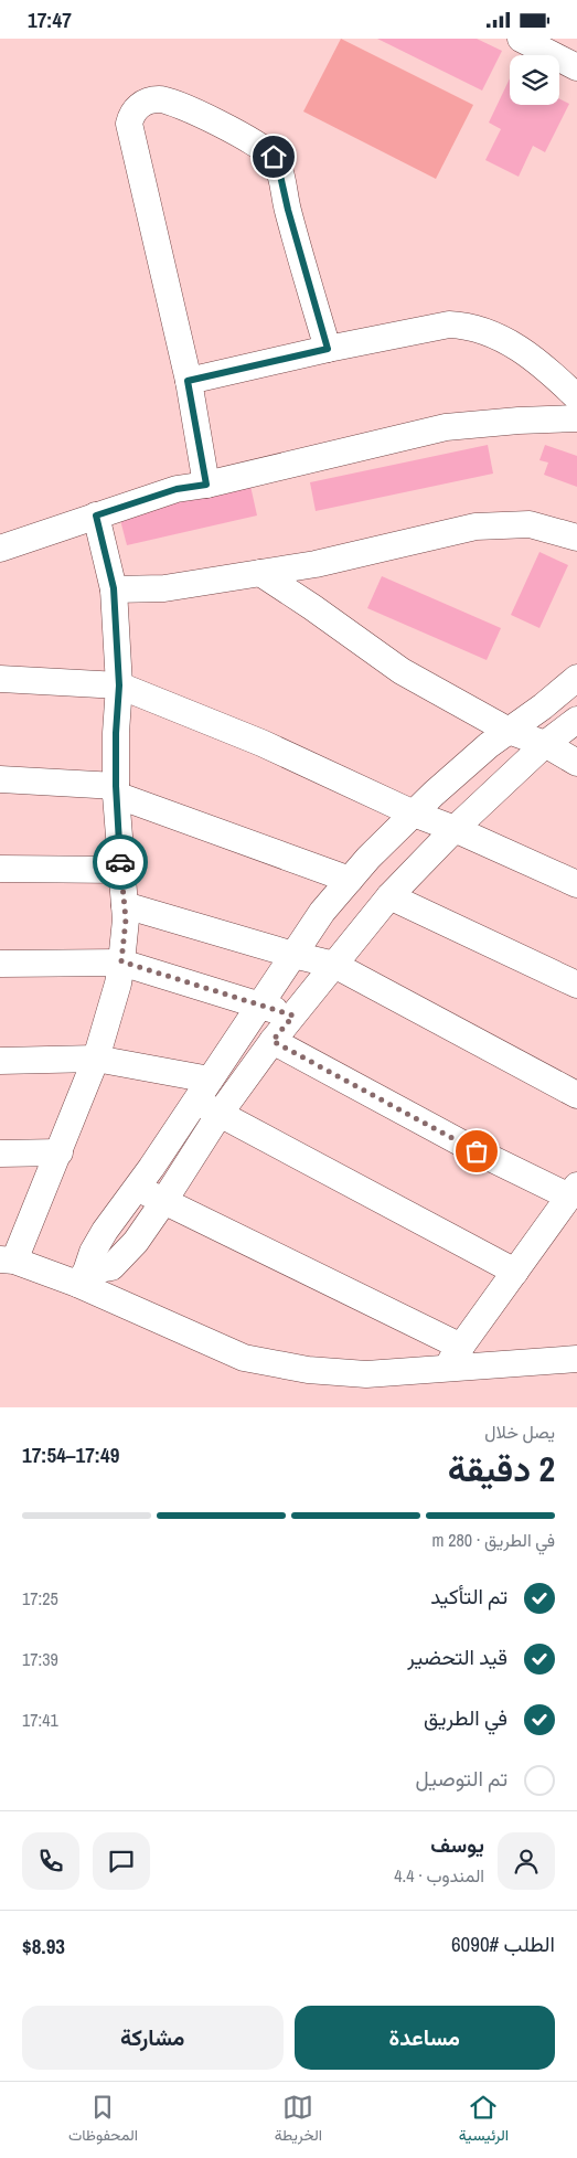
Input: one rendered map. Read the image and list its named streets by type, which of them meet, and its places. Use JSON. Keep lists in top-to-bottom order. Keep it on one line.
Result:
{"page":{"status":"17:47","heading":["2 دقيقة","يصل خلال","17:49–17:54"],"panel":["يوسف","المندوب · 4.4","الطلب #6090","$8.93"],"bar":"في الطريق · 280 m","list":[["تم التأكيد","17:25"],["قيد التحضير","17:39"],["في الطريق","17:41"],"تم التوصيل"],"buttons":["مساعدة","مشاركة"],"tabs":["الرئيسية","الخريطة","المحفوظات"]}}
